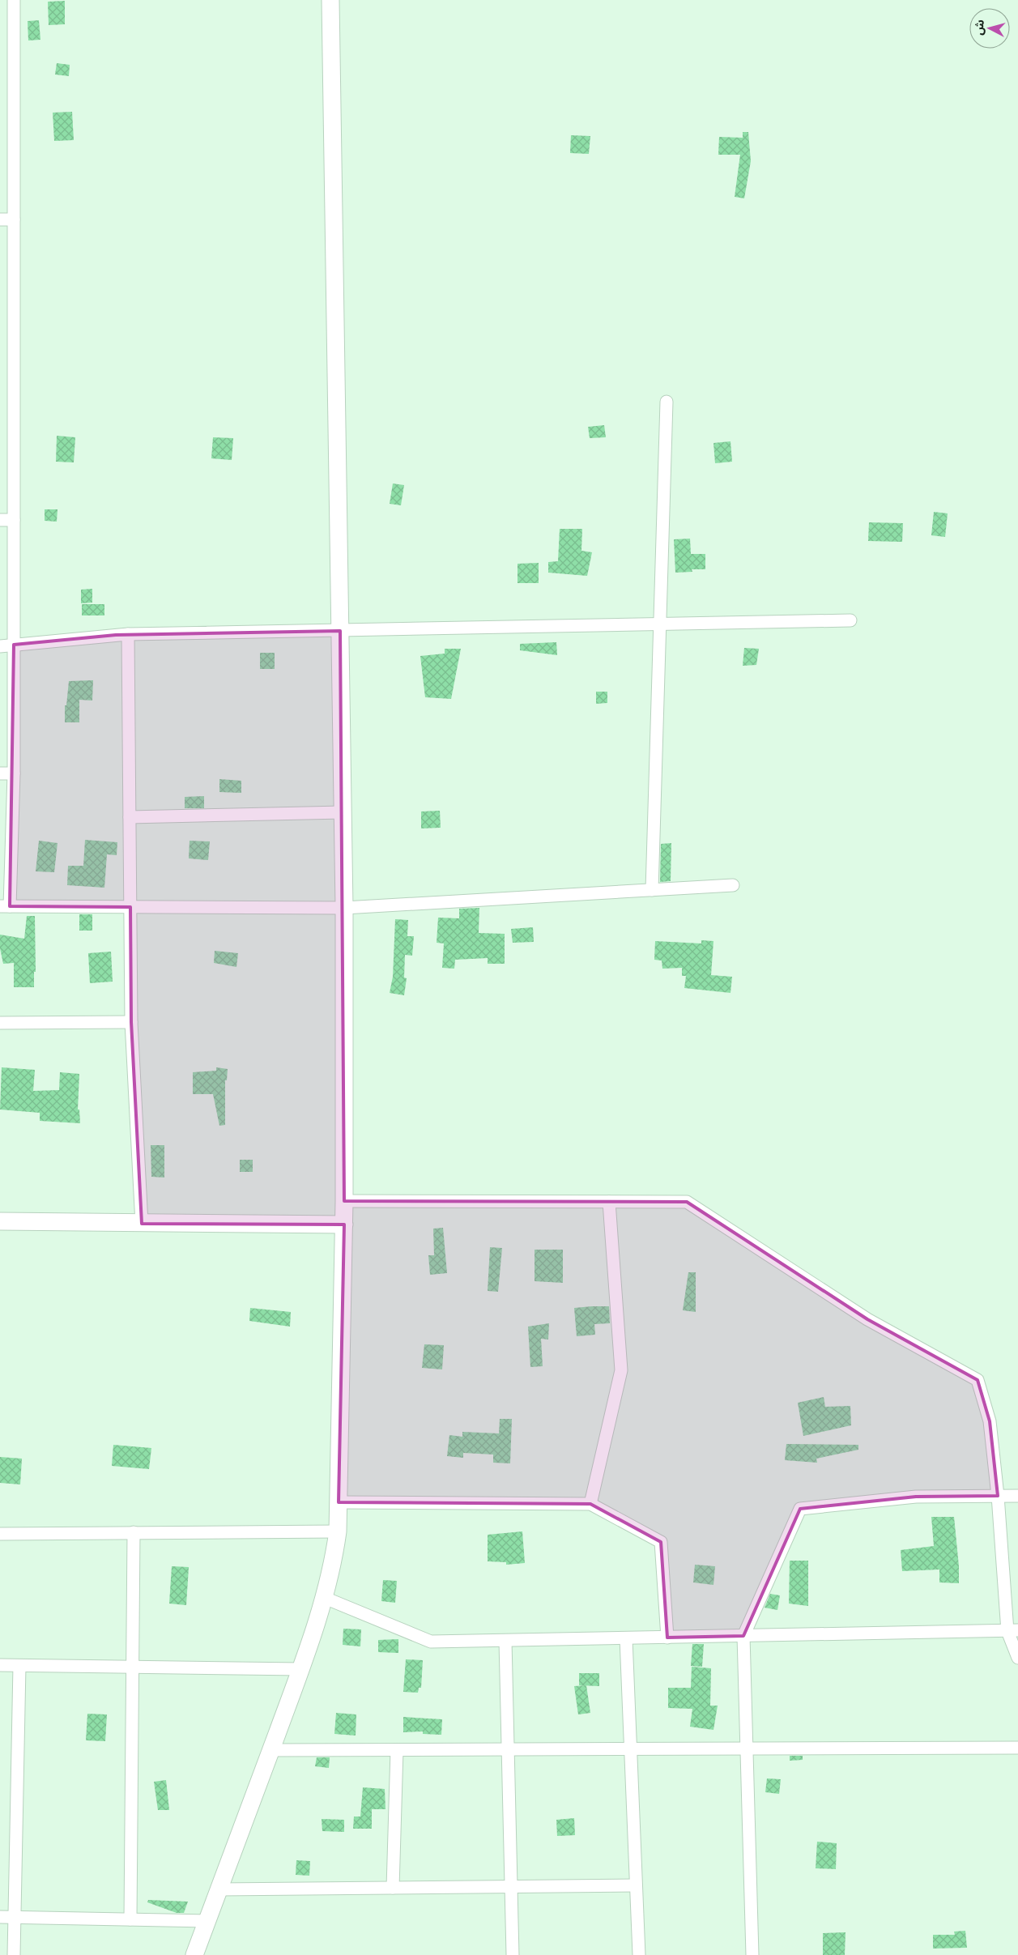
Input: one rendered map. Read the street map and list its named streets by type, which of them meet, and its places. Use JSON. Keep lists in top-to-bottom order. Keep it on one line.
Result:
{"north":"left"}
